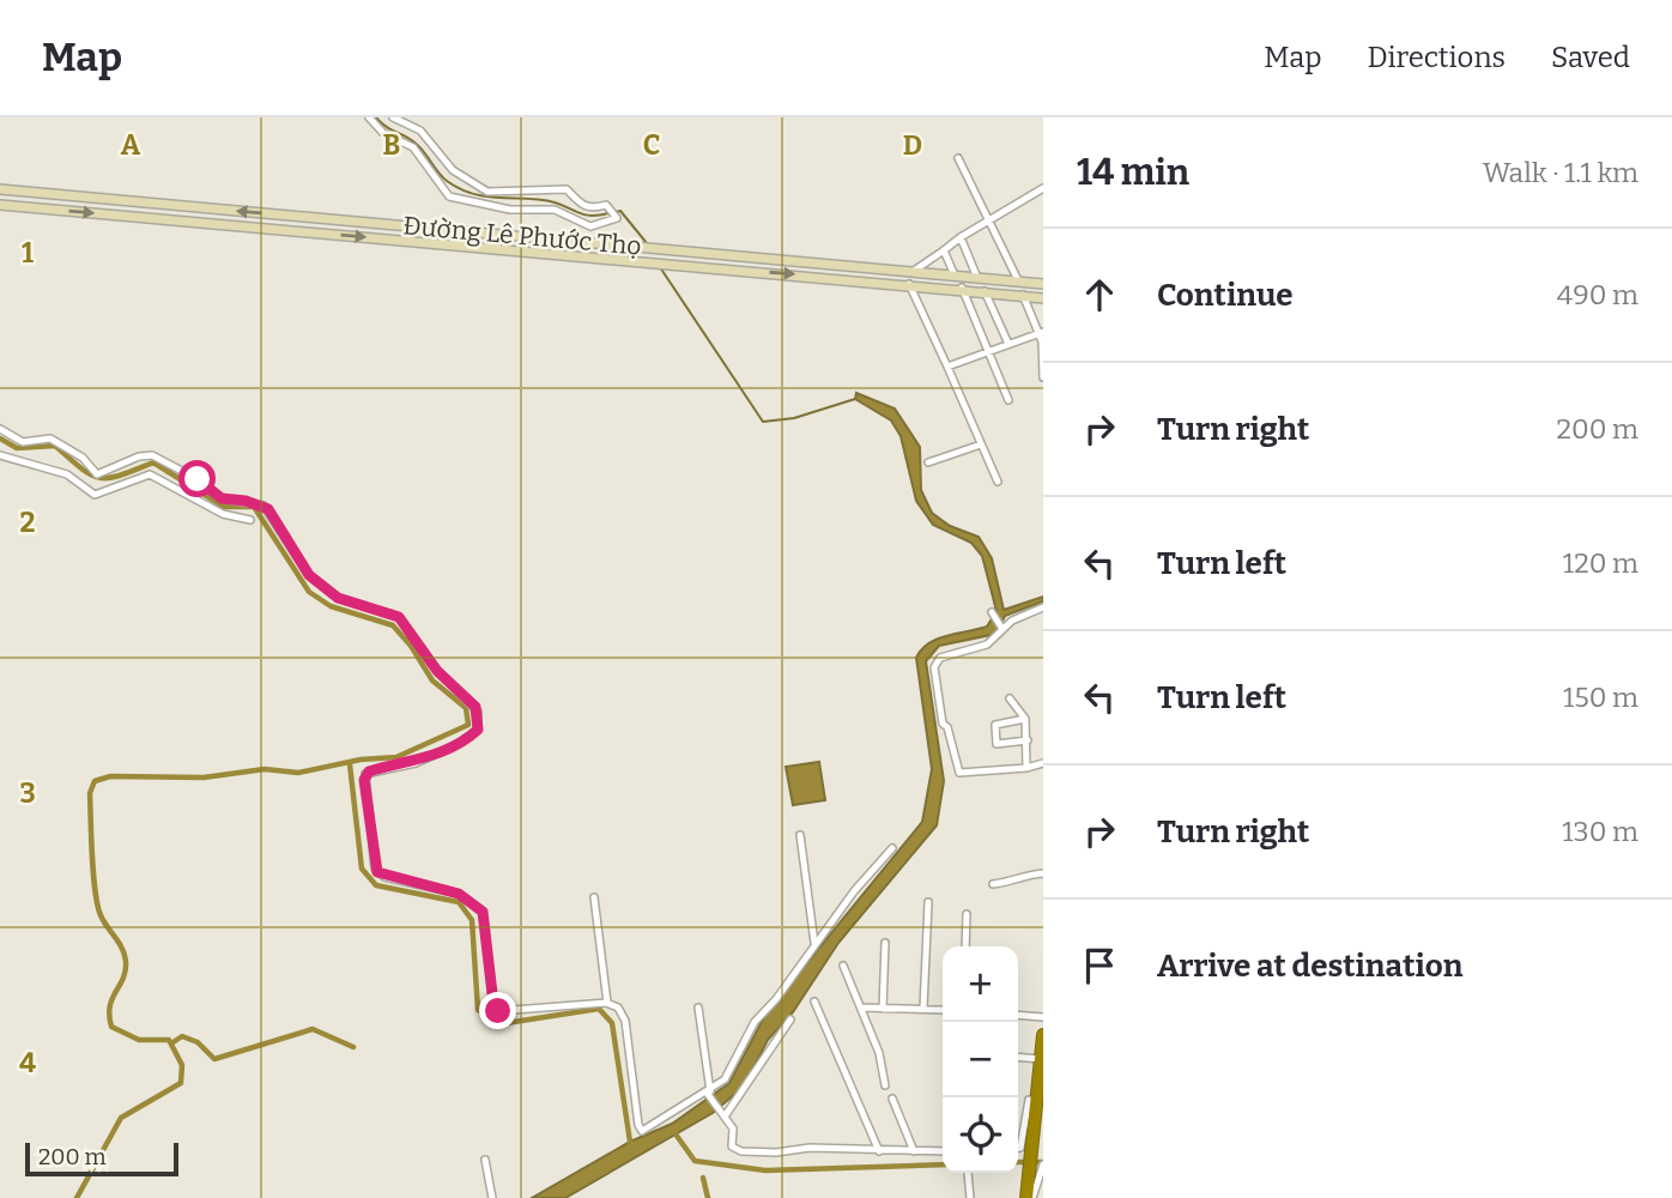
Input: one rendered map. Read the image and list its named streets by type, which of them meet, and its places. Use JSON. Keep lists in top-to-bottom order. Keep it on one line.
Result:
{"streets":{"street":["Đường Lê Phước Thọ"]},"scale_bar":"200 m","page":{"header":"Map","nav":["Map","Directions","Saved"],"heading":["14 min","Walk · 1.1 km"],"list":[["Continue","490 m"],["Turn right","200 m"],["Turn left","120 m"],["Turn left","150 m"],["Turn right","130 m"],"Arrive at destination"],"map_buttons":["+","−"],"scale":"200 m"},"grid":{"columns":["A","B","C","D"],"rows":["1","2","3","4"]}}
